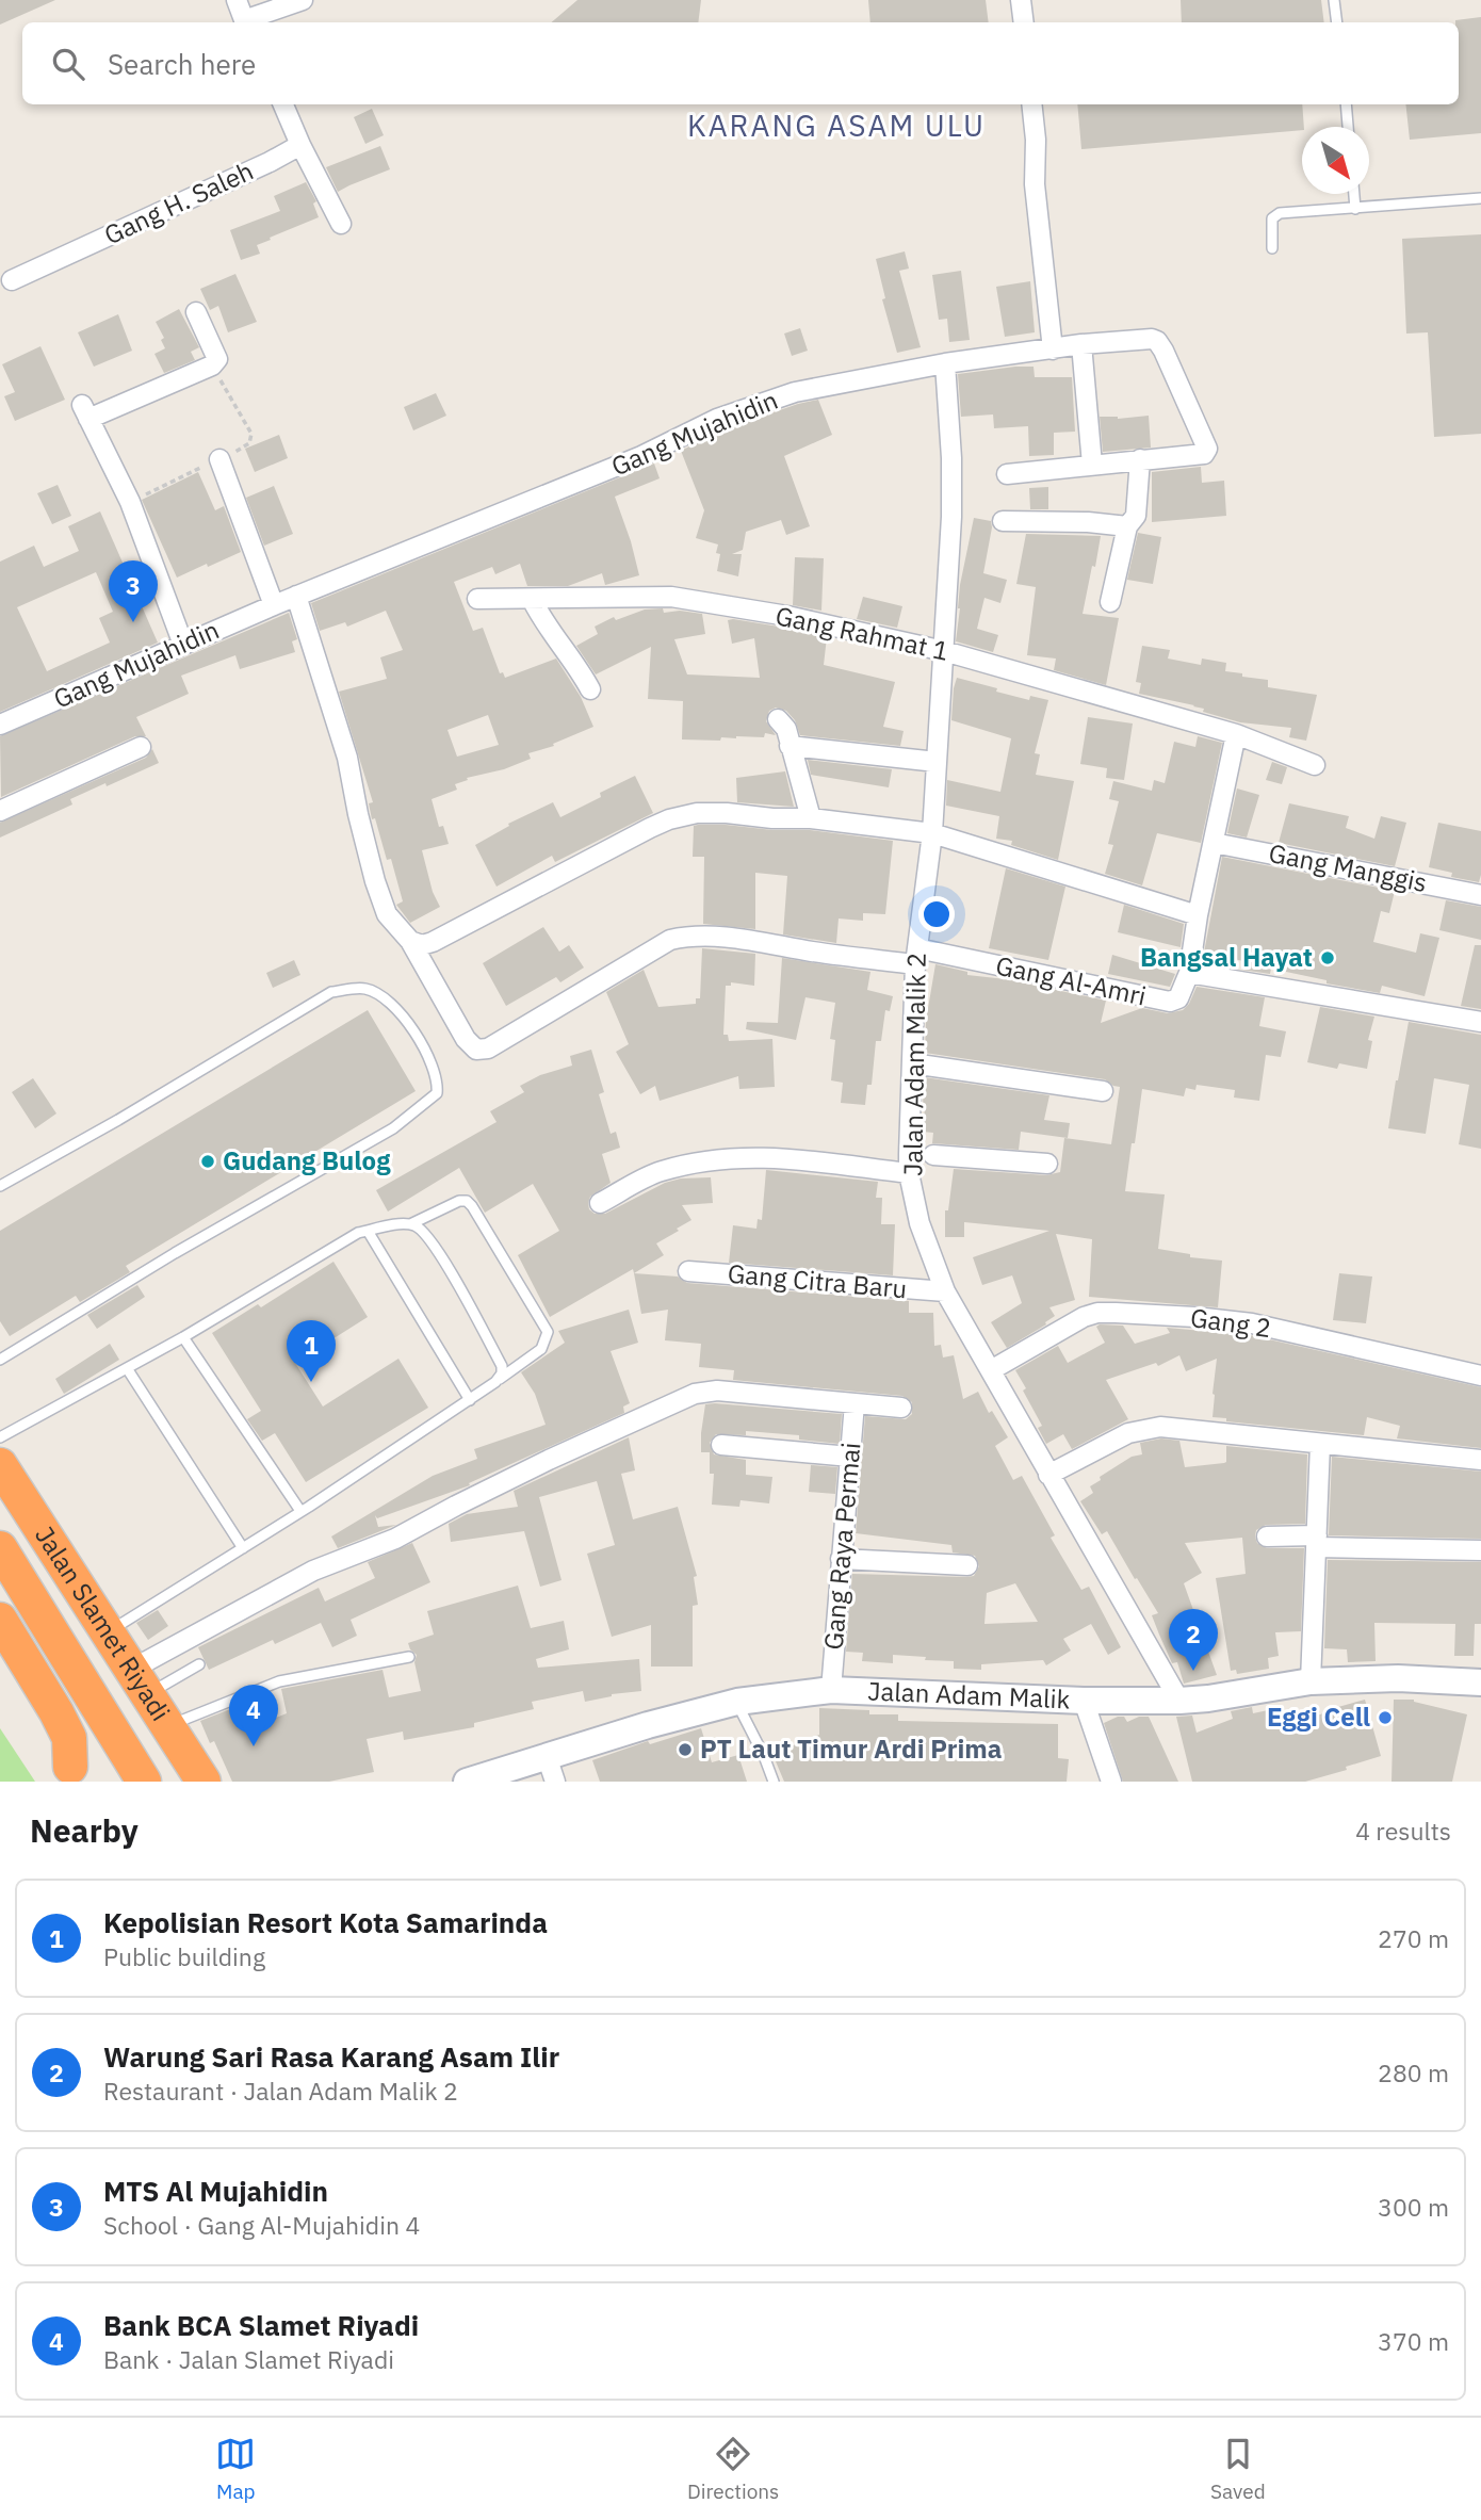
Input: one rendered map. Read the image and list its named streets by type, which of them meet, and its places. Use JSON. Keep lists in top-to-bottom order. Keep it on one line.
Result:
{"streets":{"highway":["Jalan Slamet Riyadi"],"street":["Gang H. Saleh","Gang Mujahidin","Gang Rahmat 1","Gang Manggis","Gang Al-Amri","Jalan Adam Malik 2","Gang Citra Baru","Gang 2","Gang Raya Permai","Jalan Adam Malik"]},"crossings":[["Gang Mujahidin","Jalan Adam Malik 2"],["Gang Rahmat 1","Gang Al-Amri"],["Gang Rahmat 1","Jalan Adam Malik 2"],["Gang Manggis","Gang Al-Amri"],["Gang Al-Amri","Jalan Adam Malik 2"],["Jalan Adam Malik 2","Gang Citra Baru"],["Jalan Adam Malik 2","Gang 2"],["Jalan Adam Malik 2","Jalan Adam Malik"],["Gang Raya Permai","Jalan Adam Malik"]],"districts":["KARANG ASAM ULU"],"places":["Bangsal Hayat","Gudang Bulog","Eggi Cell","PT Laut Timur Ardi Prima"],"north":"bottom right","page":{"search":"Search here","pins":["3","1","2","4"],"heading":["Nearby","4 results"],"list":[{"mark":"1","name":"Kepolisian Resort Kota Samarinda","note":"Public building","value":"270 m"},{"mark":"2","name":"Warung Sari Rasa Karang Asam Ilir","note":"Restaurant · Jalan Adam Malik 2","value":"280 m"},{"mark":"3","name":"MTS Al Mujahidin","note":"School · Gang Al-Mujahidin 4","value":"300 m"},{"mark":"4","name":"Bank BCA Slamet Riyadi","note":"Bank · Jalan Slamet Riyadi","value":"370 m"}],"nav":["Map","Directions","Saved"]}}
